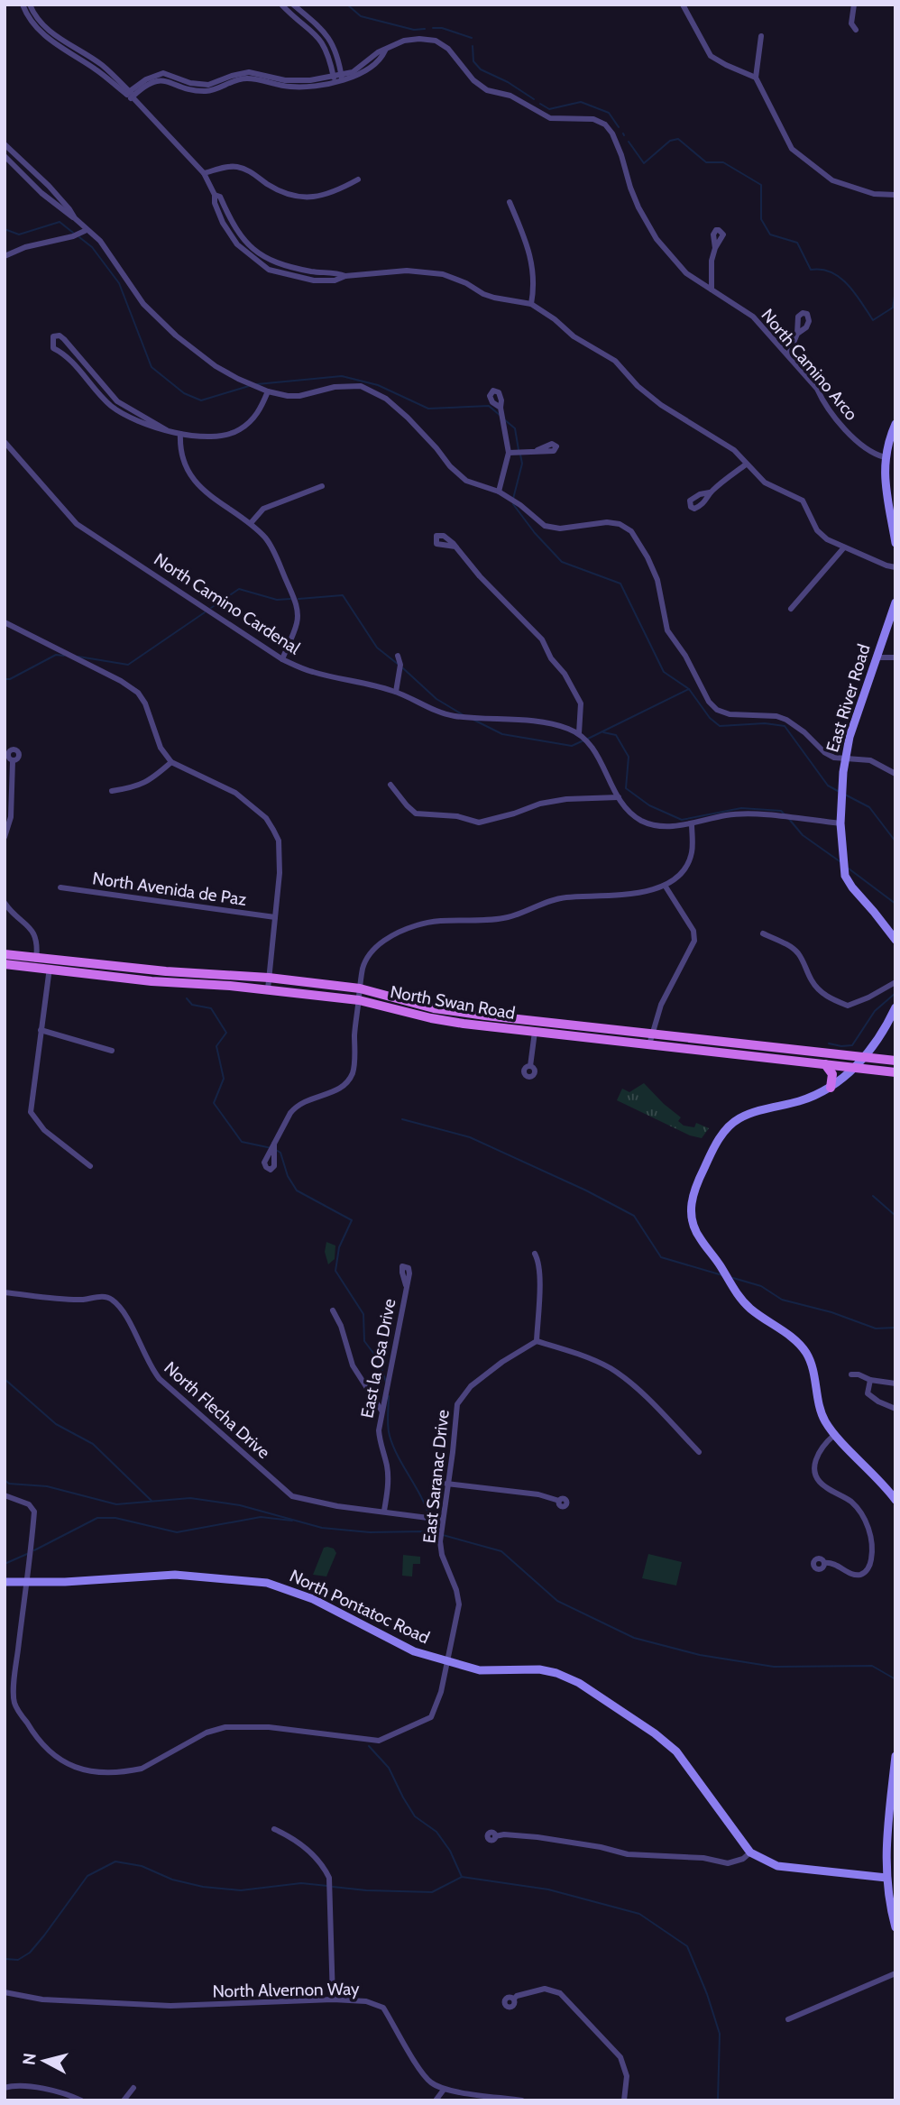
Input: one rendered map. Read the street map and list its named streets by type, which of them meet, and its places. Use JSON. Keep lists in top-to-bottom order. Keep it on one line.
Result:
{"streets":{"main road":["North Swan Road"],"street":["North Camino Arco","North Camino Cardenal","East River Road","North Avenida de Paz","East la Osa Drive","North Flecha Drive","East Saranac Drive","North Pontatoc Road","North Alvernon Way"]},"crossings":[["East la Osa Drive","North Flecha Drive"],["North Flecha Drive","East Saranac Drive"],["East Saranac Drive","North Pontatoc Road"]],"north":"left"}
